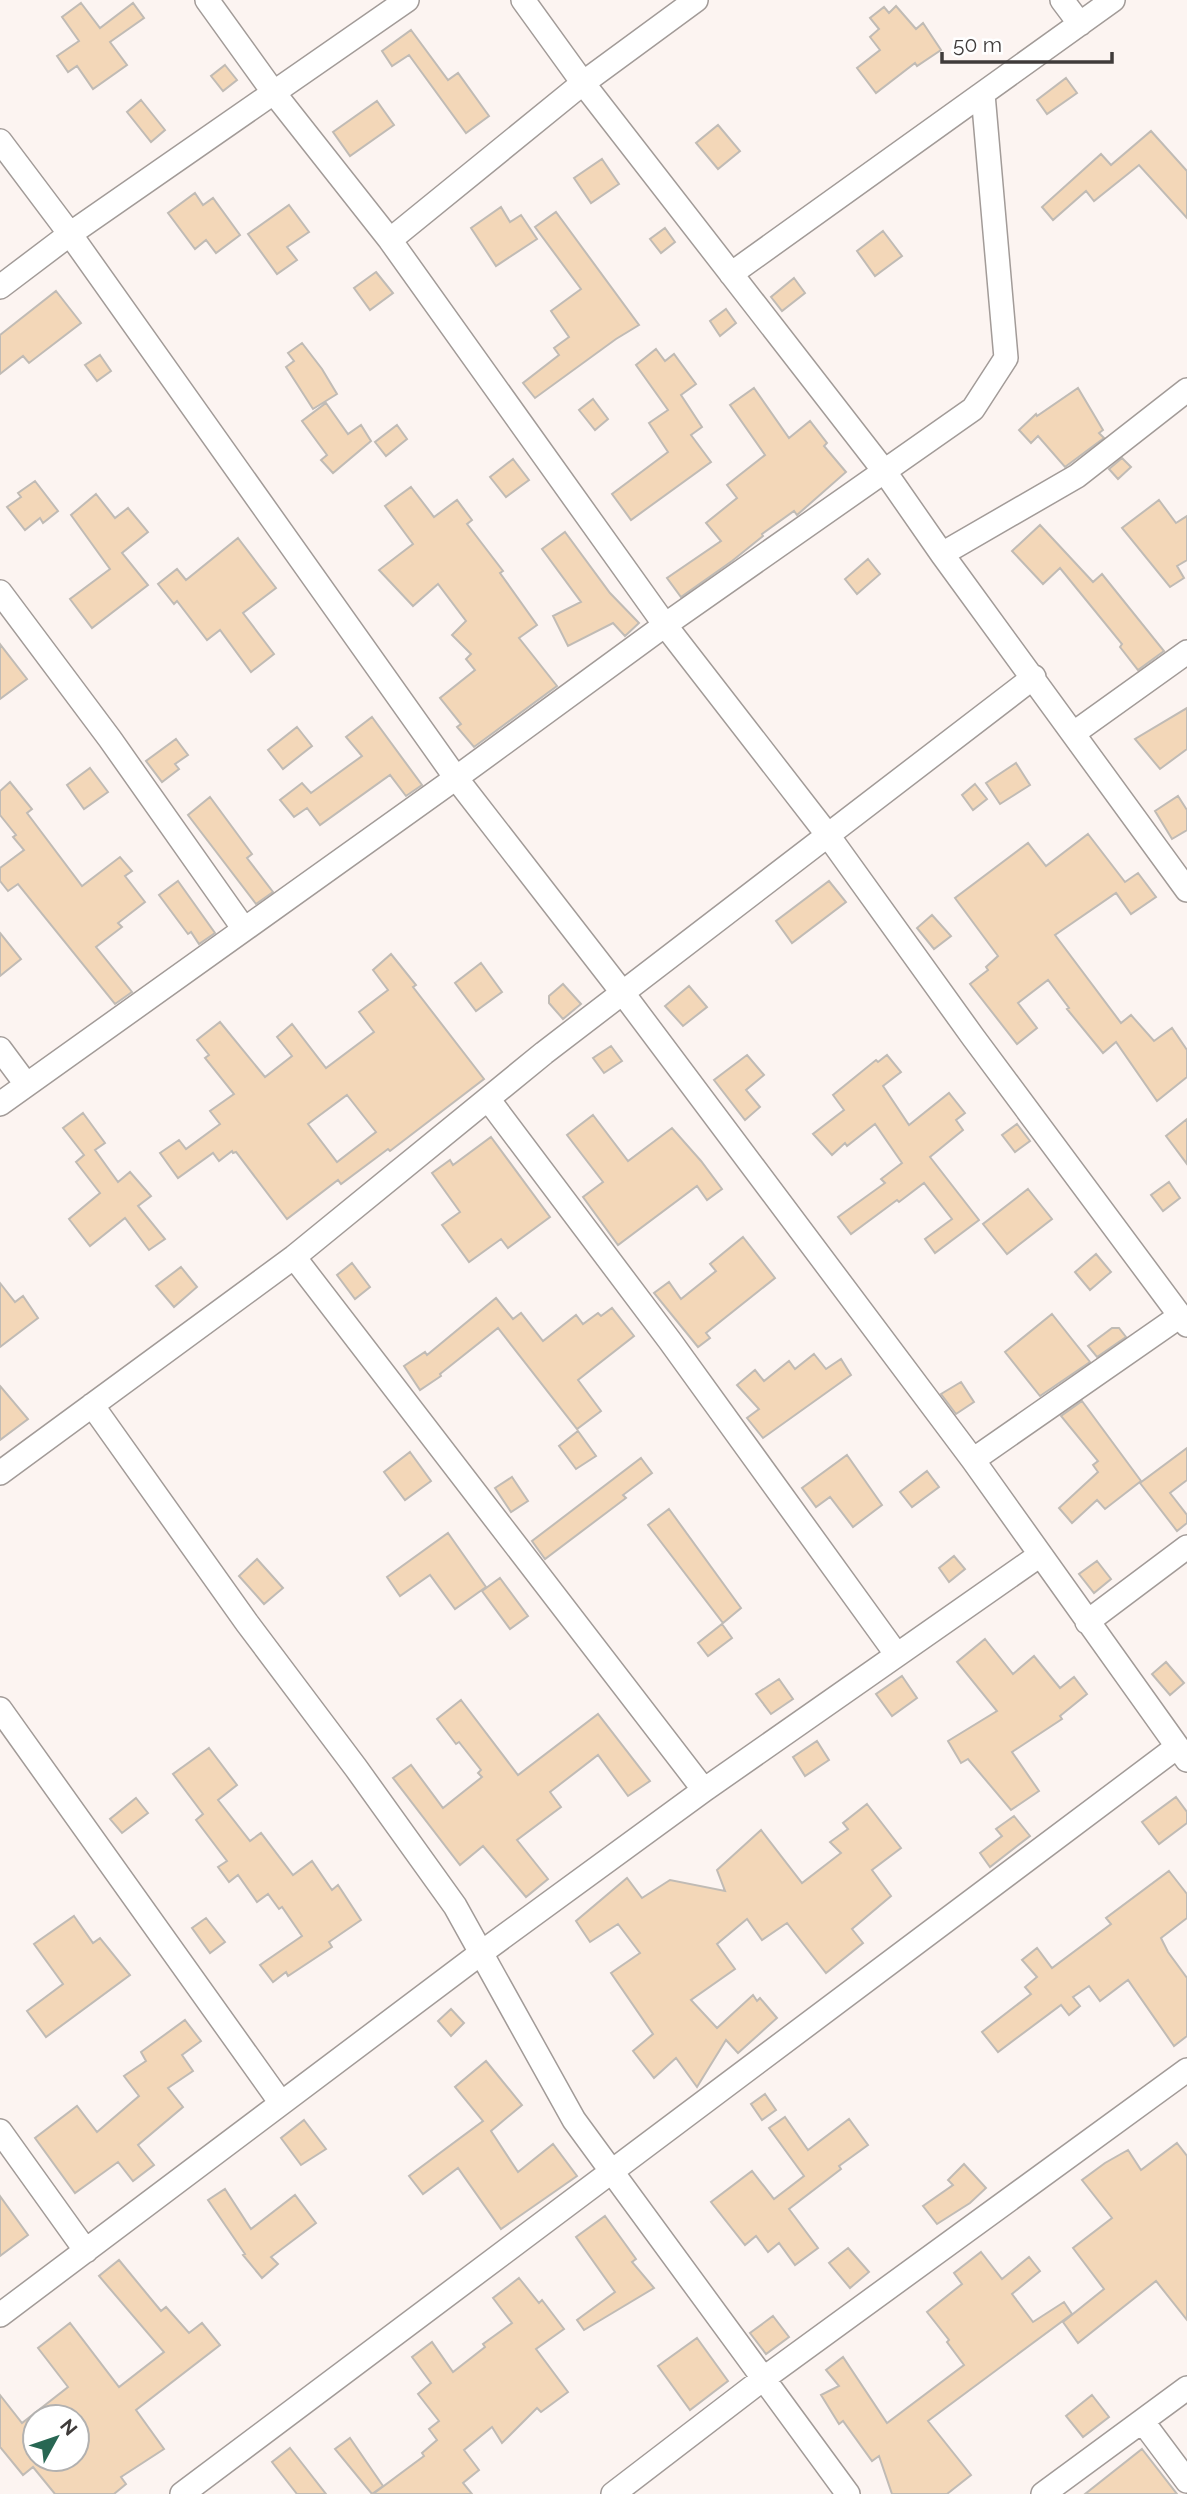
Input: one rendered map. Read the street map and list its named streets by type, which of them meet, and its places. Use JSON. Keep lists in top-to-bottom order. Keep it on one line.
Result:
{"scale_bar":"50 m","north":"top right"}
